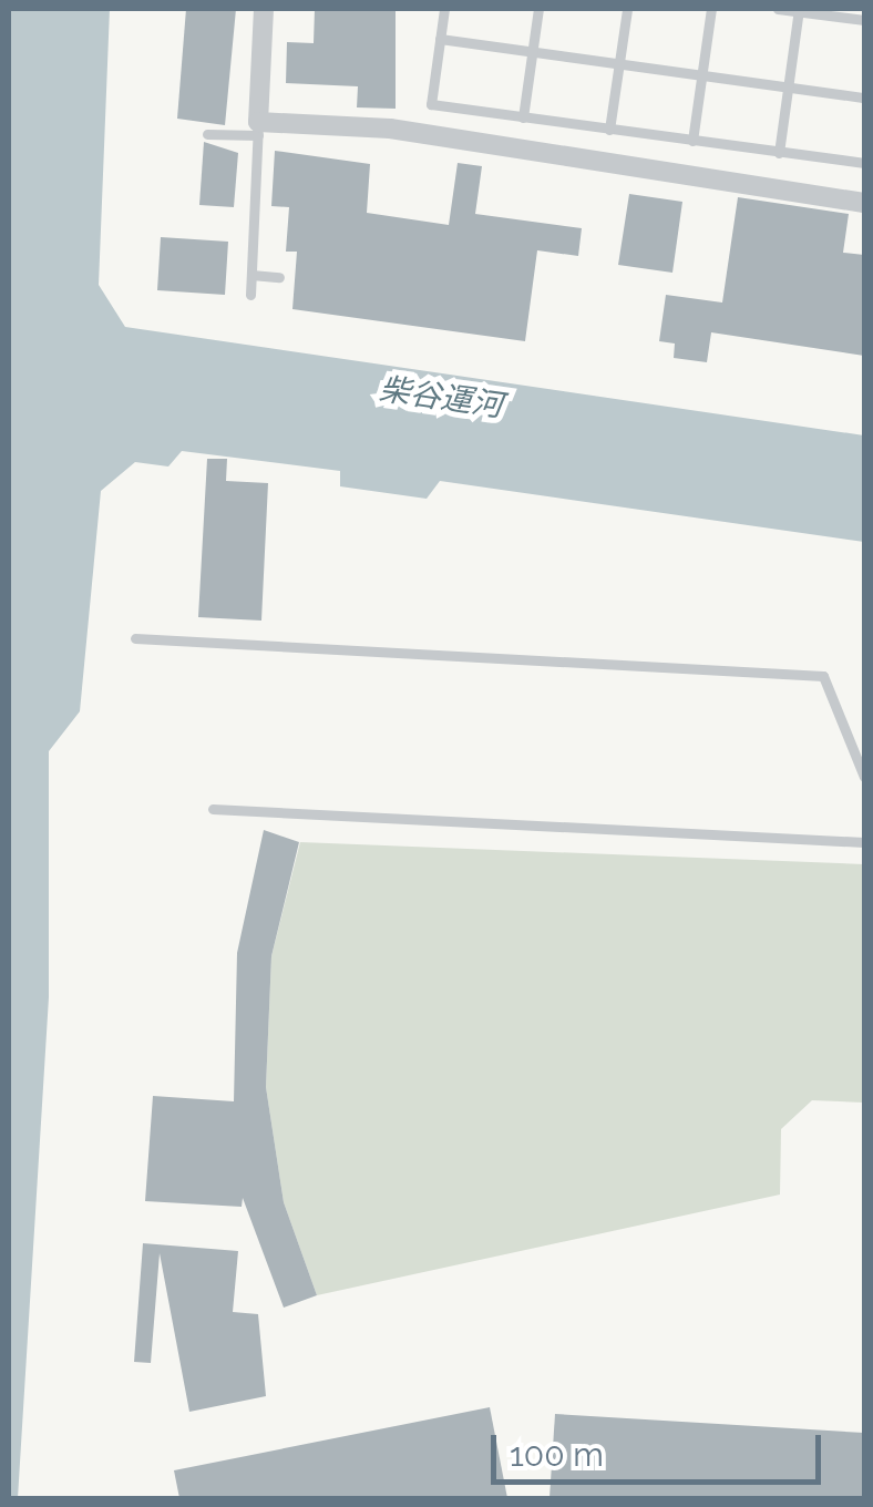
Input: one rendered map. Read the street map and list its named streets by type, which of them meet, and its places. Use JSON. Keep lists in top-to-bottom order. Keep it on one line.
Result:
{"water":["柴谷運河"],"scale_bar":"100 m"}
